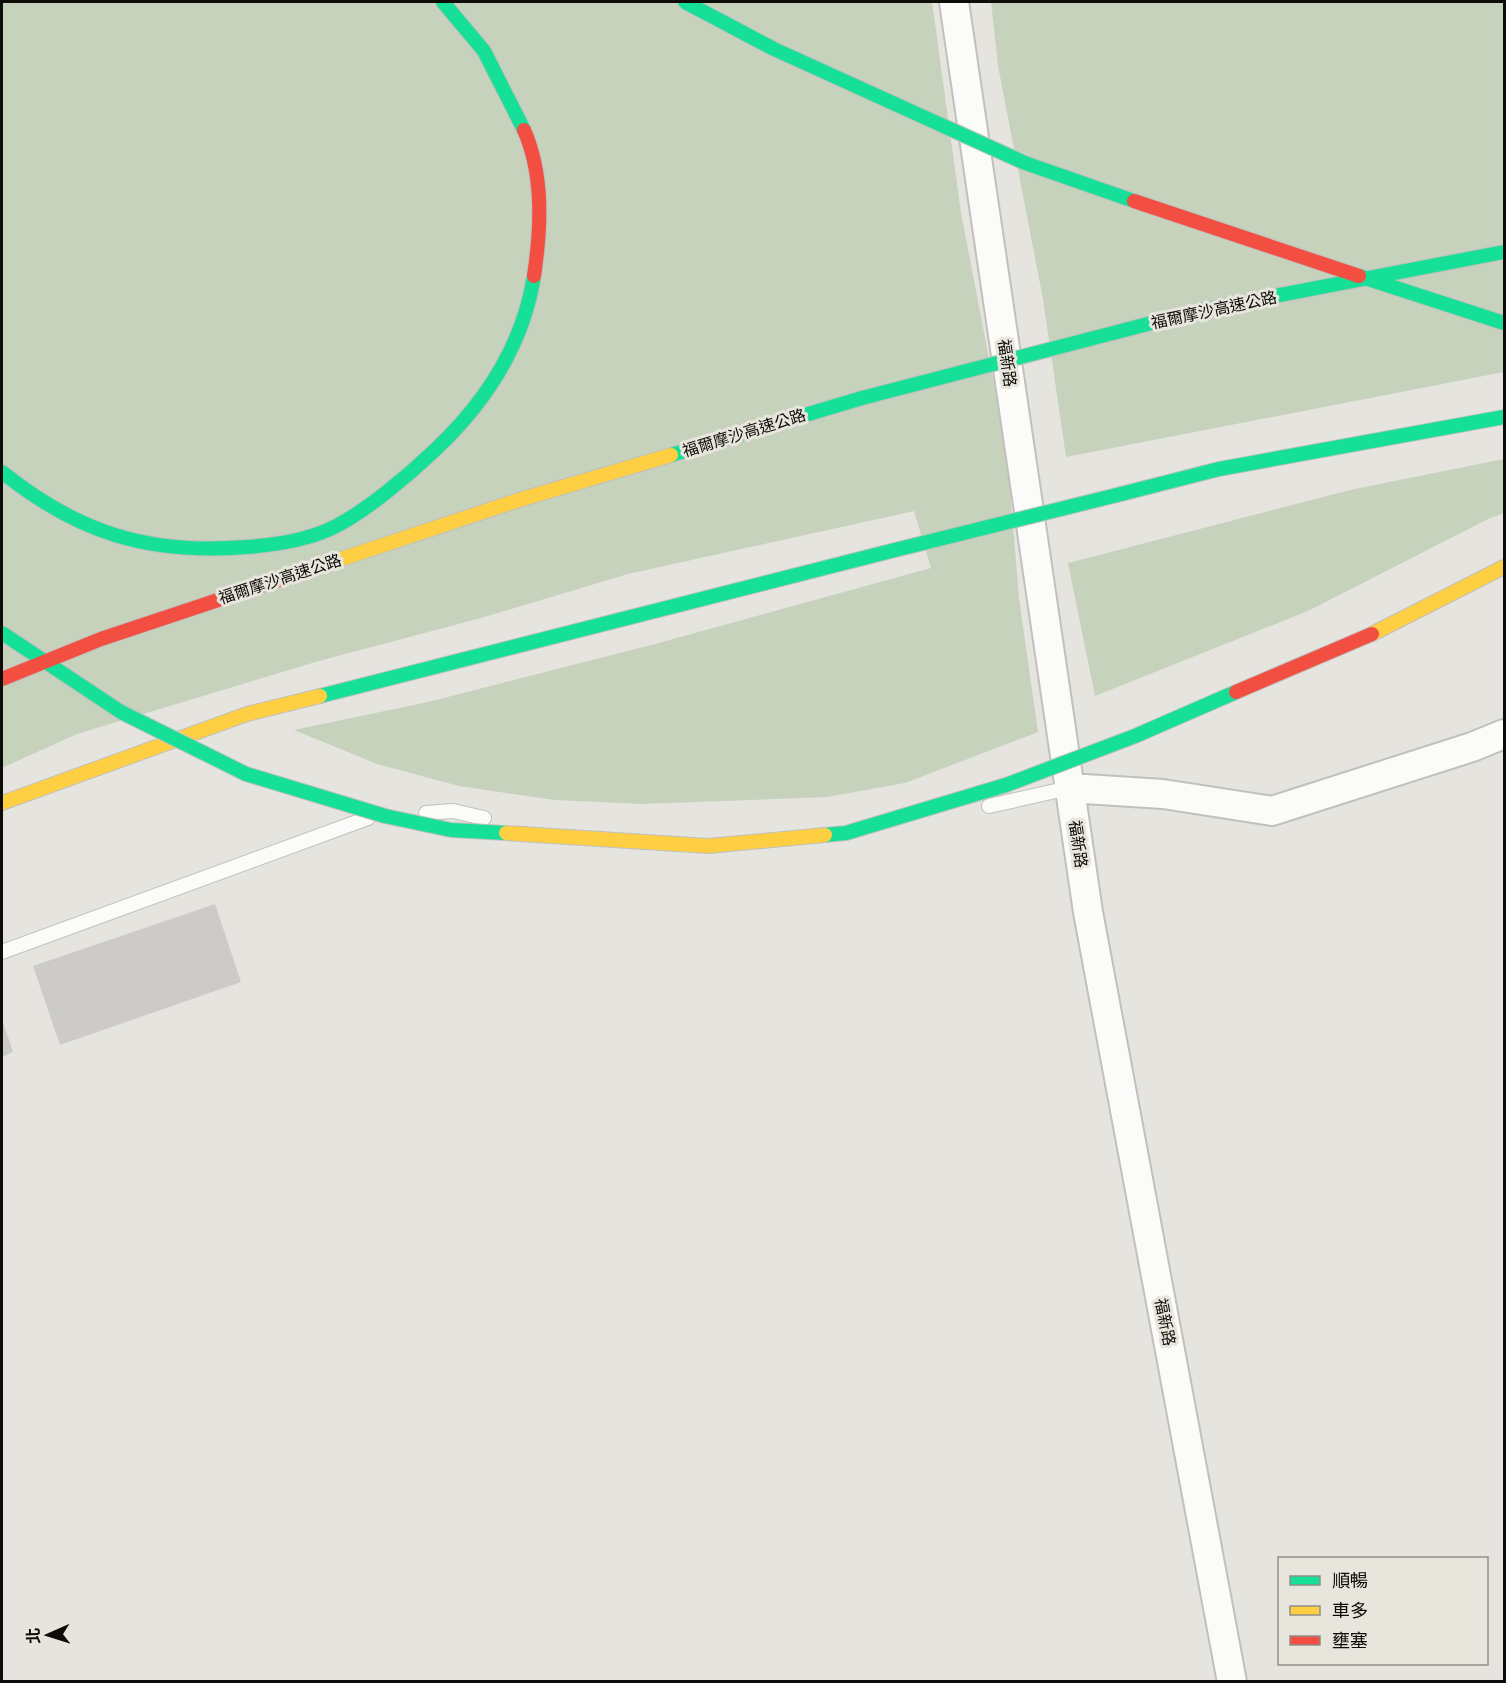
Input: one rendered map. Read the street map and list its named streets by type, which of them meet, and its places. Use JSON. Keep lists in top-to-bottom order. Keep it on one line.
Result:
{"streets":{"highway":["福爾摩沙高速公路"],"street":["福新路"]},"legend":["順暢","車多","壅塞"],"north":"left"}
